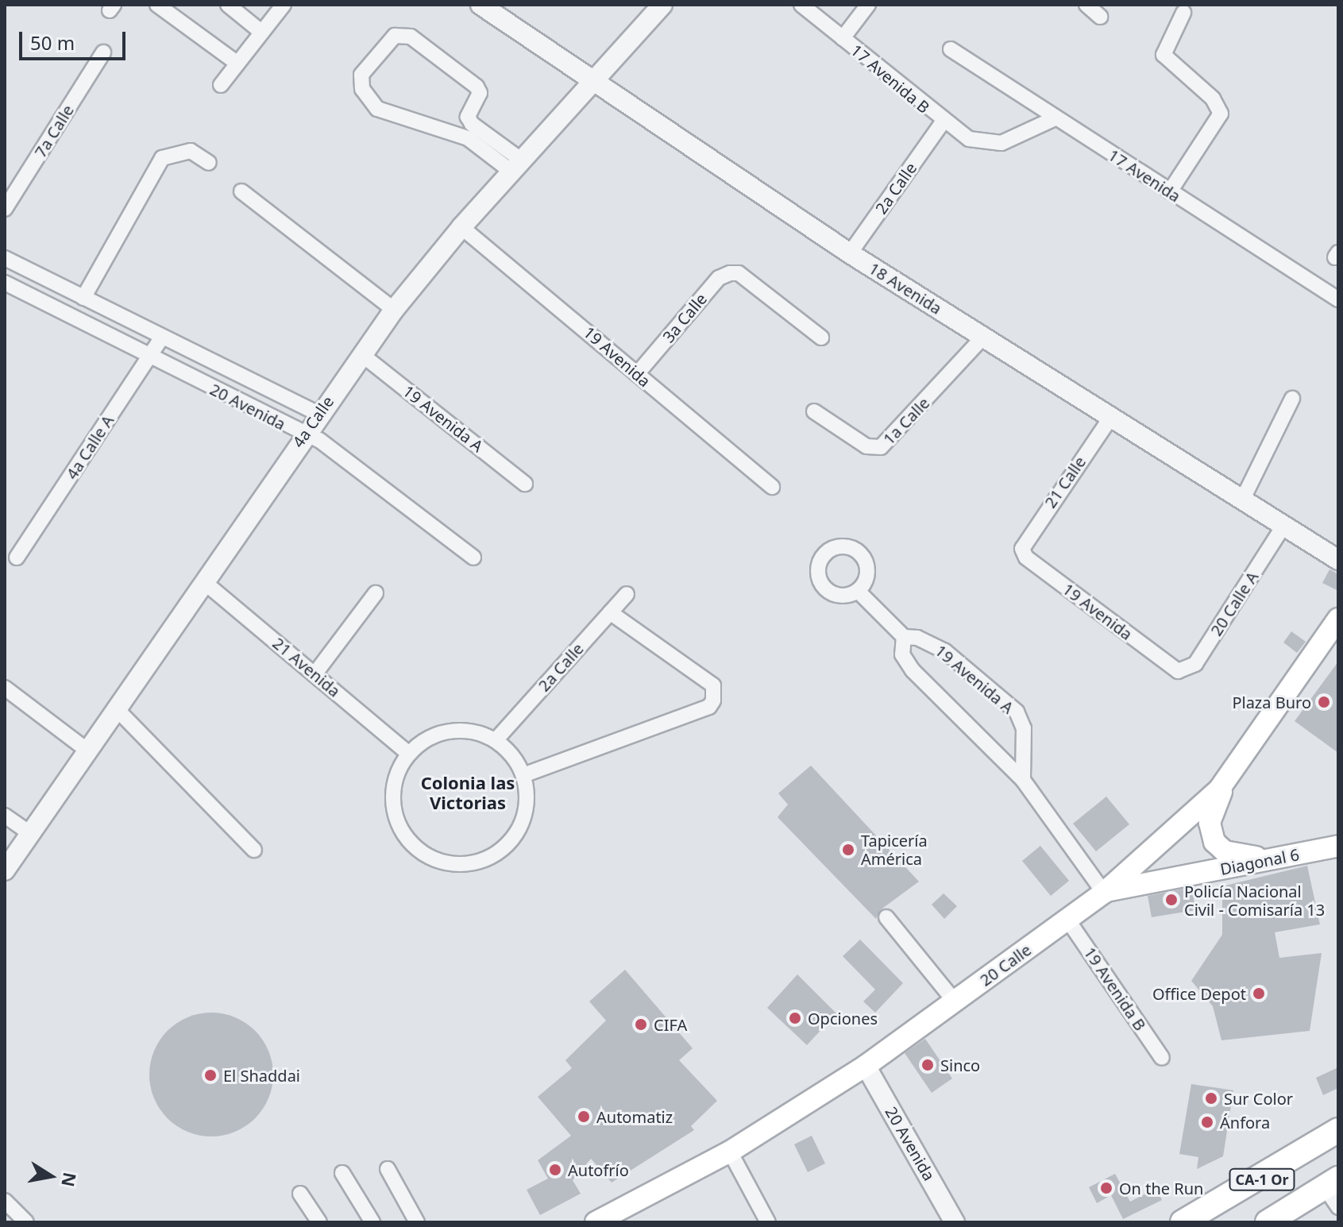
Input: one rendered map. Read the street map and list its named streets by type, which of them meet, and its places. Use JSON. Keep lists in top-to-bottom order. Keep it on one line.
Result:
{"streets":{"highway":["CA-1 Or"],"main road":["Diagonal 6","20 Calle"],"street":["17 Avenida B","7a Calle","17 Avenida","2a Calle","18 Avenida","3a Calle","19 Avenida","20 Avenida","19 Avenida A","1a Calle","4a Calle","4a Calle A","21 Calle","20 Calle A","21 Avenida","19 Avenida B"]},"crossings":[["17 Avenida B","17 Avenida"],["17 Avenida B","2a Calle"],["2a Calle","18 Avenida"],["2a Calle","21 Avenida"],["18 Avenida","1a Calle"],["18 Avenida","4a Calle"],["18 Avenida","21 Calle"],["18 Avenida","20 Calle A"],["3a Calle","19 Avenida"],["19 Avenida","4a Calle"],["19 Avenida","21 Calle"],["19 Avenida","20 Calle A"],["20 Avenida","4a Calle"],["20 Avenida","4a Calle A"],["20 Avenida","20 Calle"],["19 Avenida A","4a Calle"],["19 Avenida A","Diagonal 6"],["19 Avenida A","20 Calle"],["4a Calle","21 Avenida"],["Diagonal 6","20 Calle"],["20 Calle","19 Avenida B"]],"districts":["Colonia las Victorias"],"places":["Plaza Buro","Tapicería América","Policía Nacional Civil - Comisaría 13","Office Depot","Opciones","CIFA","Sinco","El Shaddai","Sur Color","Automatiz","Ánfora","Autofrío","On the Run"],"scale_bar":"50 m","north":"right"}
